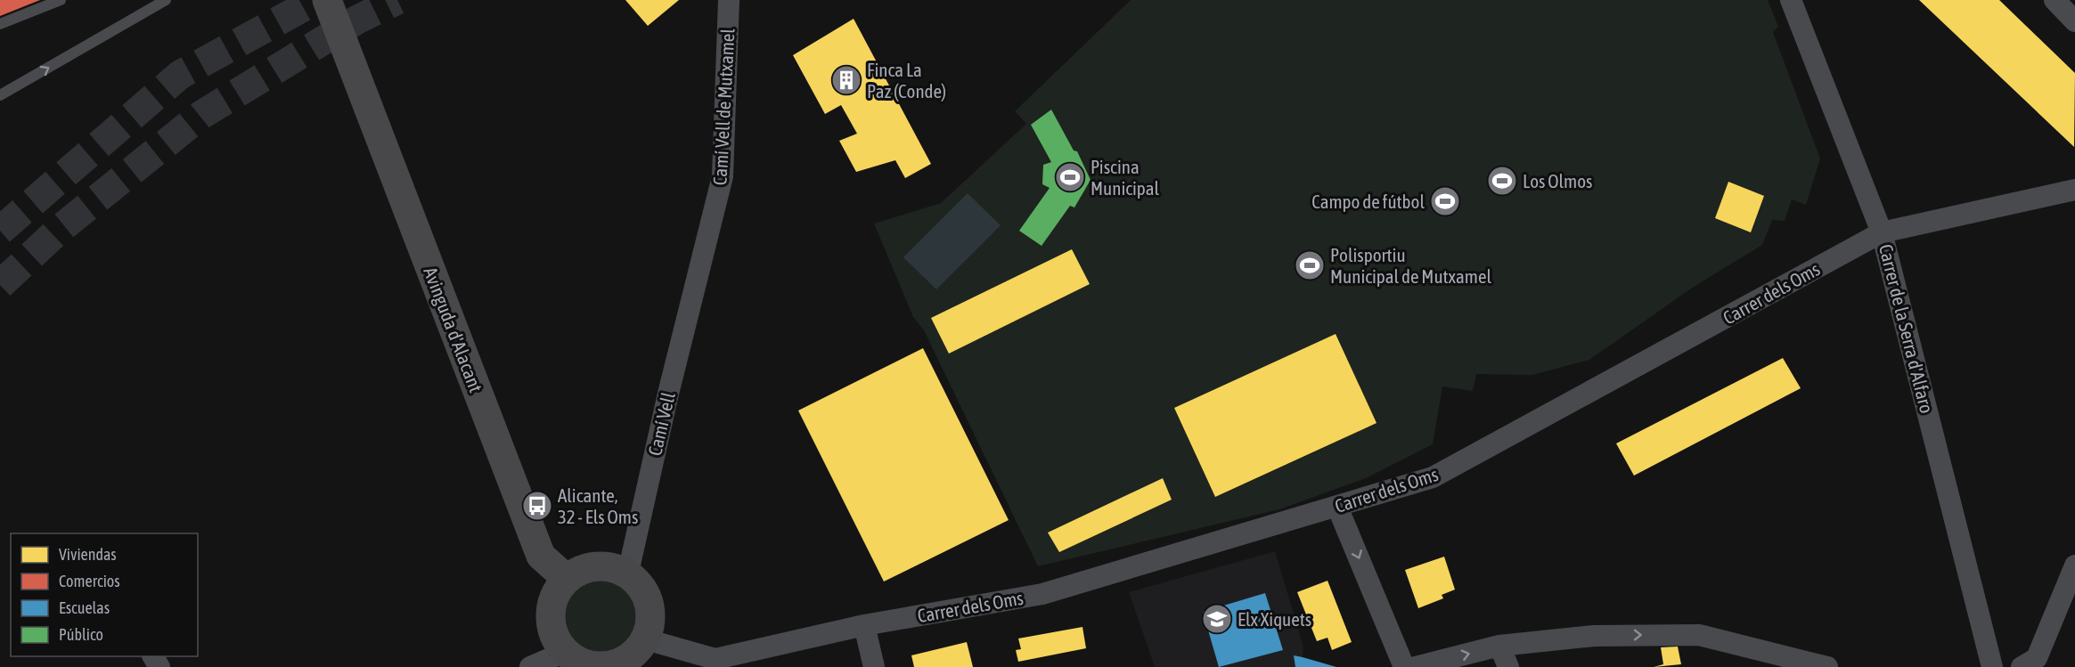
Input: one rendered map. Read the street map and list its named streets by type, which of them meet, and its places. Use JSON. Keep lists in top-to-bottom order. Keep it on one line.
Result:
{"streets":{"street":["Camí Vell de Mutxamel","Carrer dels Oms","Carrer de la Serra d'Alfaro","Avinguda d'Alacant","Camí Vell"]},"crossings":[["Camí Vell de Mutxamel","Camí Vell"],["Carrer dels Oms","Carrer de la Serra d'Alfaro"],["Carrer dels Oms","Avinguda d'Alacant"],["Carrer dels Oms","Camí Vell"],["Avinguda d'Alacant","Camí Vell"]],"places":{"building":["Finca La Paz (Conde)"],"sports":["Piscina Municipal","Los Olmos","Campo de fútbol","Polisportiu Municipal de Mutxamel"],"bus stop":["Alicante, 32 - Els Oms"],"school or university":["Elx Xiquets"]},"legend":["Viviendas","Comercios","Escuelas","Público"]}
